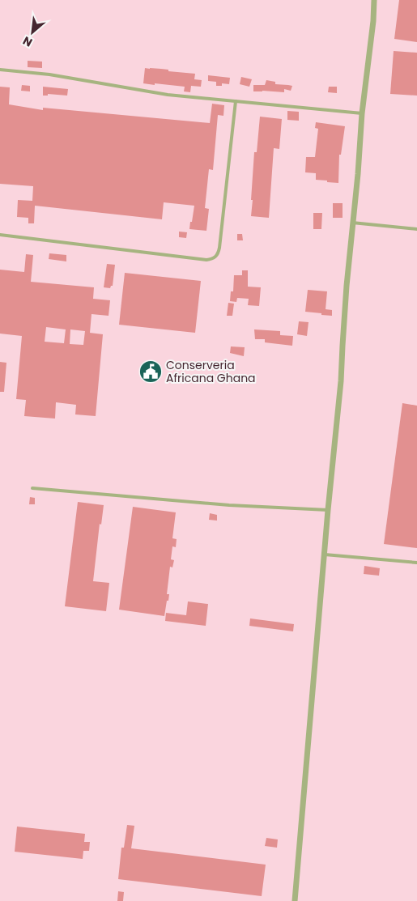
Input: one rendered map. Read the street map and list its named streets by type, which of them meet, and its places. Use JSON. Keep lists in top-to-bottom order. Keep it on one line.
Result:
{"places":{"public building":["Conserveria Africana Ghana"]},"north":"bottom left"}
